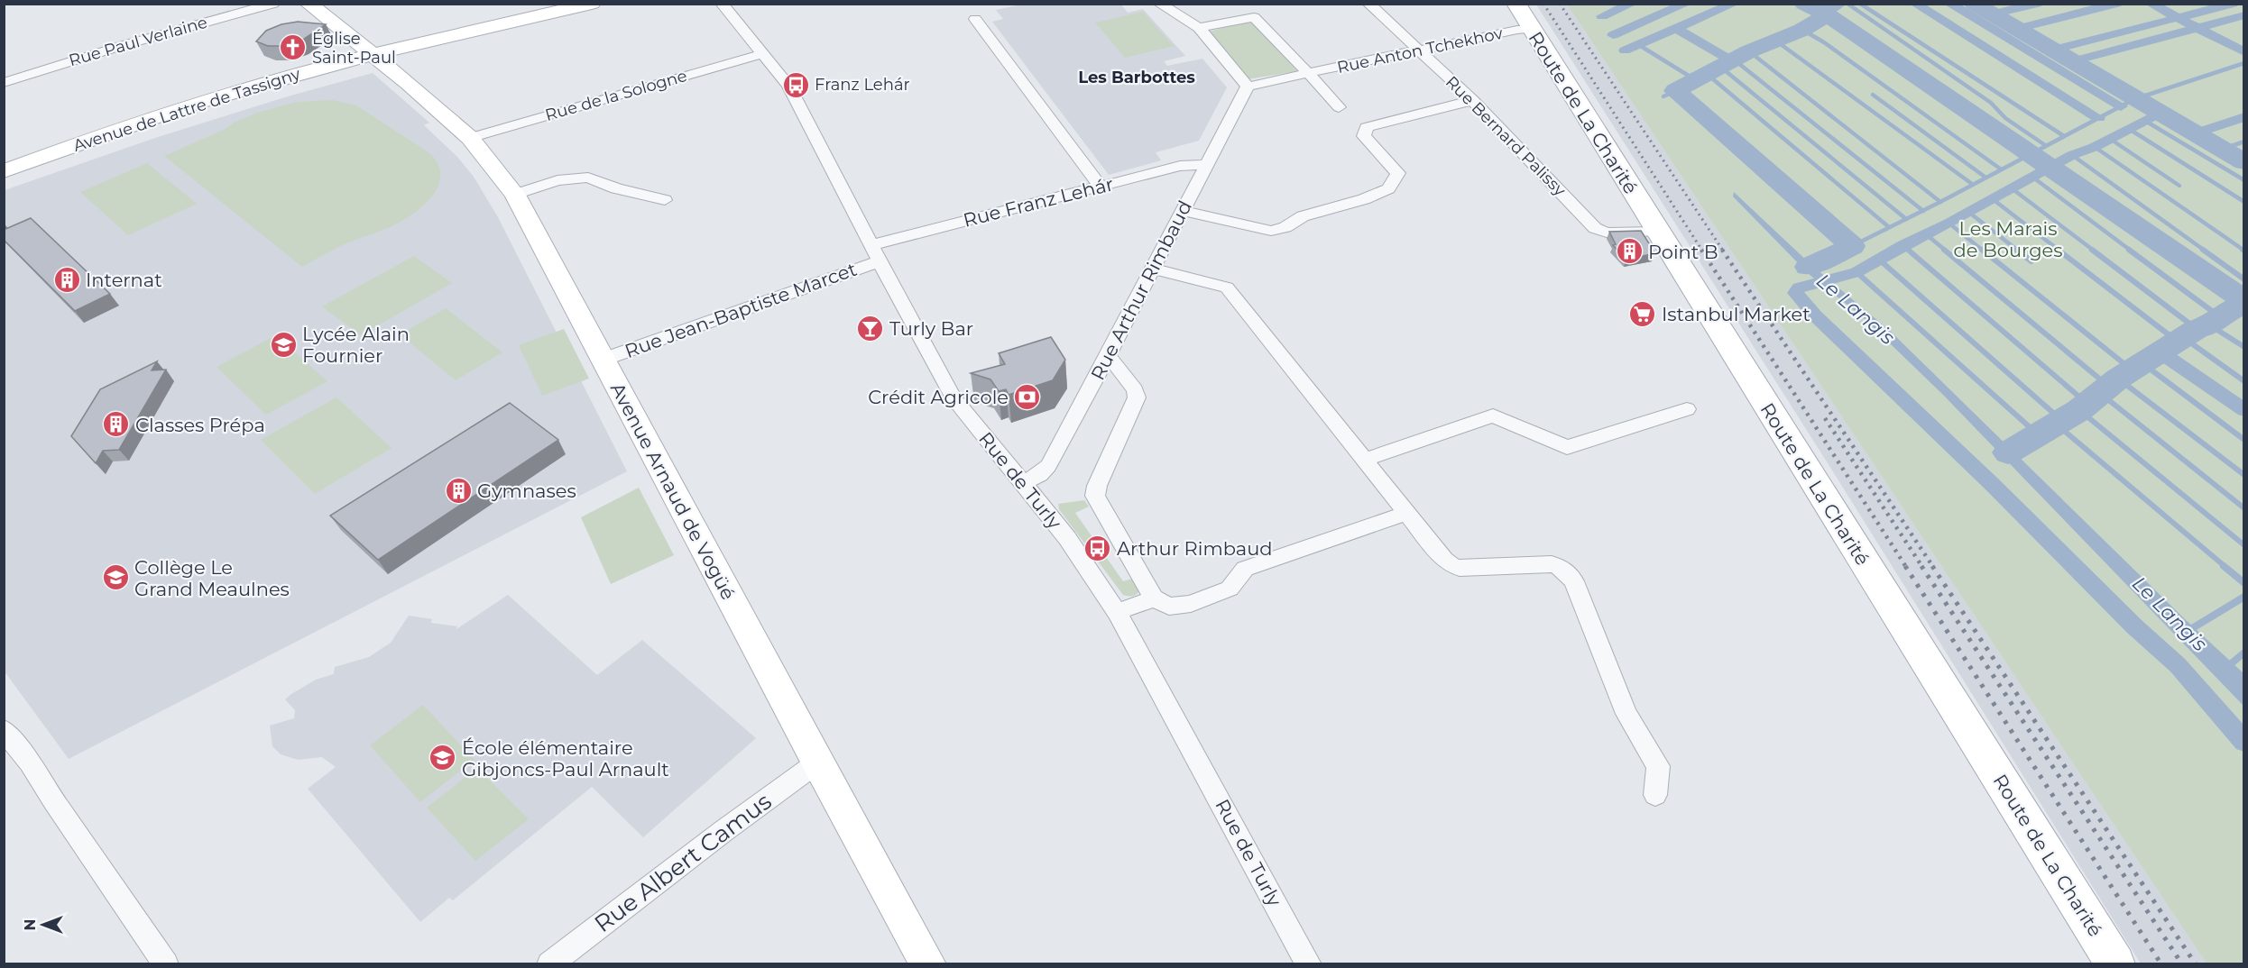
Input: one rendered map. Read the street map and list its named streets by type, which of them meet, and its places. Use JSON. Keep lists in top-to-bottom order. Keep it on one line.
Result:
{"streets":{"main road":["Route de La Charité"],"street":["Rue Paul Verlaine","Rue Anton Tchekhov","Rue de la Sologne","Avenue de Lattre de Tassigny","Rue Bernard Palissy","Rue Franz Lehár","Rue Arthur Rimbaud","Rue Jean-Baptiste Marcet","Rue de Turly","Avenue Arnaud de Vogüé","Rue Albert Camus"]},"crossings":[["Rue Anton Tchekhov","Route de La Charité"],["Rue Anton Tchekhov","Rue Bernard Palissy"],["Rue Anton Tchekhov","Rue Arthur Rimbaud"],["Rue de la Sologne","Rue de Turly"],["Rue de la Sologne","Avenue Arnaud de Vogüé"],["Avenue de Lattre de Tassigny","Avenue Arnaud de Vogüé"],["Route de La Charité","Rue Bernard Palissy"],["Rue Franz Lehár","Rue Arthur Rimbaud"],["Rue Franz Lehár","Rue Jean-Baptiste Marcet"],["Rue Franz Lehár","Rue de Turly"],["Rue Arthur Rimbaud","Rue de Turly"],["Rue Jean-Baptiste Marcet","Rue de Turly"],["Rue Jean-Baptiste Marcet","Avenue Arnaud de Vogüé"],["Avenue Arnaud de Vogüé","Rue Albert Camus"]],"districts":["Les Barbottes"],"water":["Le Langis"],"parks":["Les Marais de Bourges"],"places":{"church":["Église Saint-Paul"],"bus stop":["Franz Lehár","Arthur Rimbaud"],"building":["Point B","Internat","Classes Prépa","Gymnases"],"supermarket":["Istanbul Market"],"bar":["Turly Bar"],"school or university":["Lycée Alain Fournier","Collège Le Grand Meaulnes","École élémentaire Gibjoncs-Paul Arnault"],"bank":["Crédit Agricole"]},"north":"left"}
